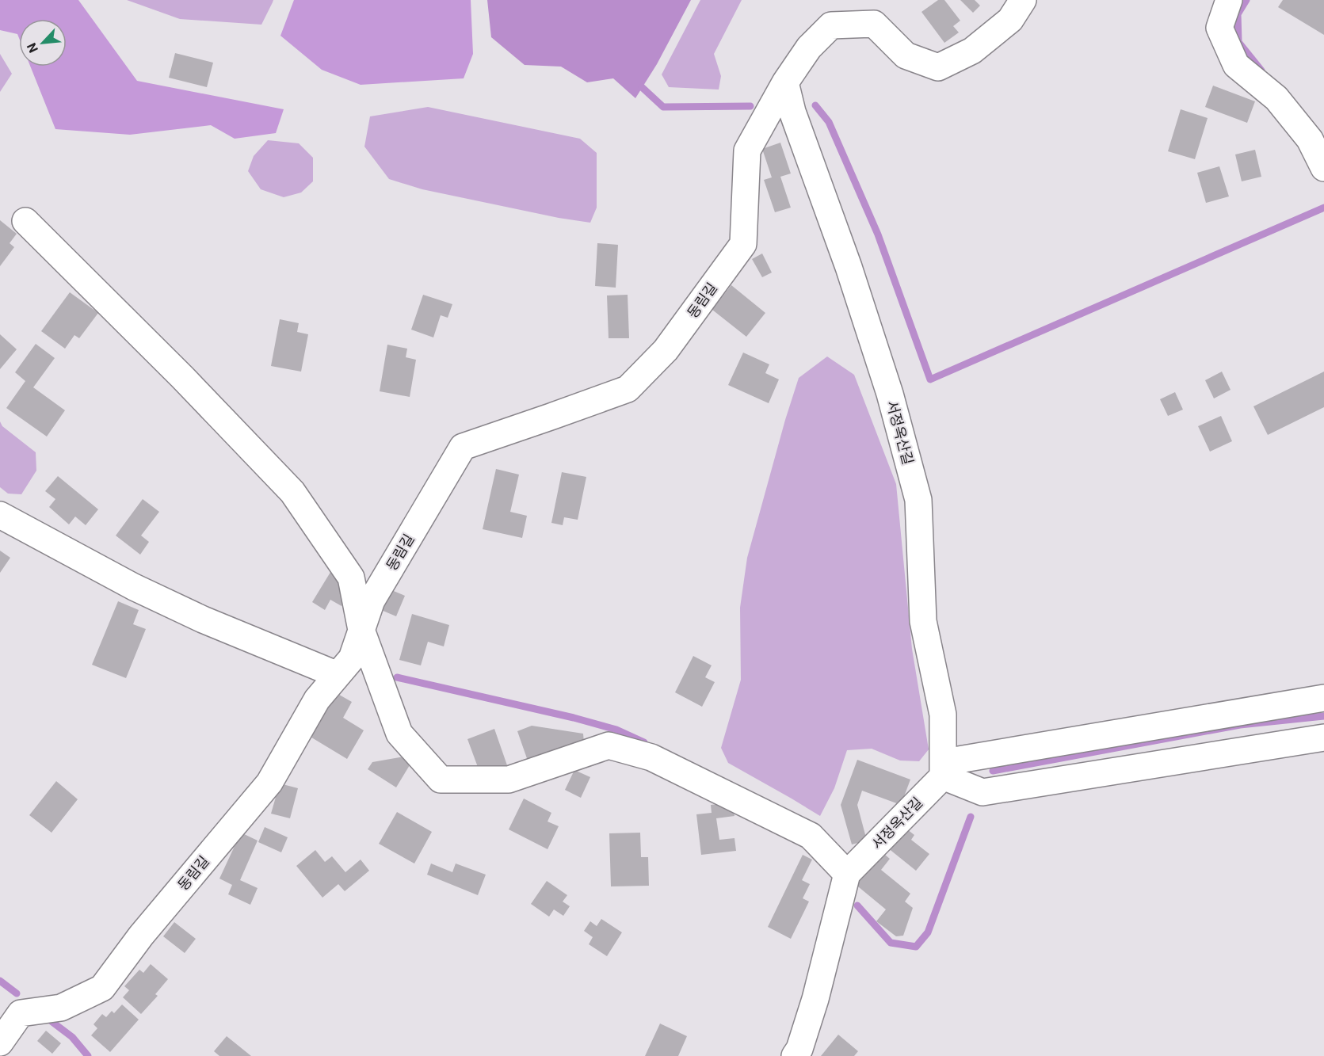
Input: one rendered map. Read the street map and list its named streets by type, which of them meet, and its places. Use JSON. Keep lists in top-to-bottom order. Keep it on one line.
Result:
{"streets":{"lane":["동림길","서정옥산길"]},"crossings":[["동림길","서정옥산길"]],"north":"bottom left"}
